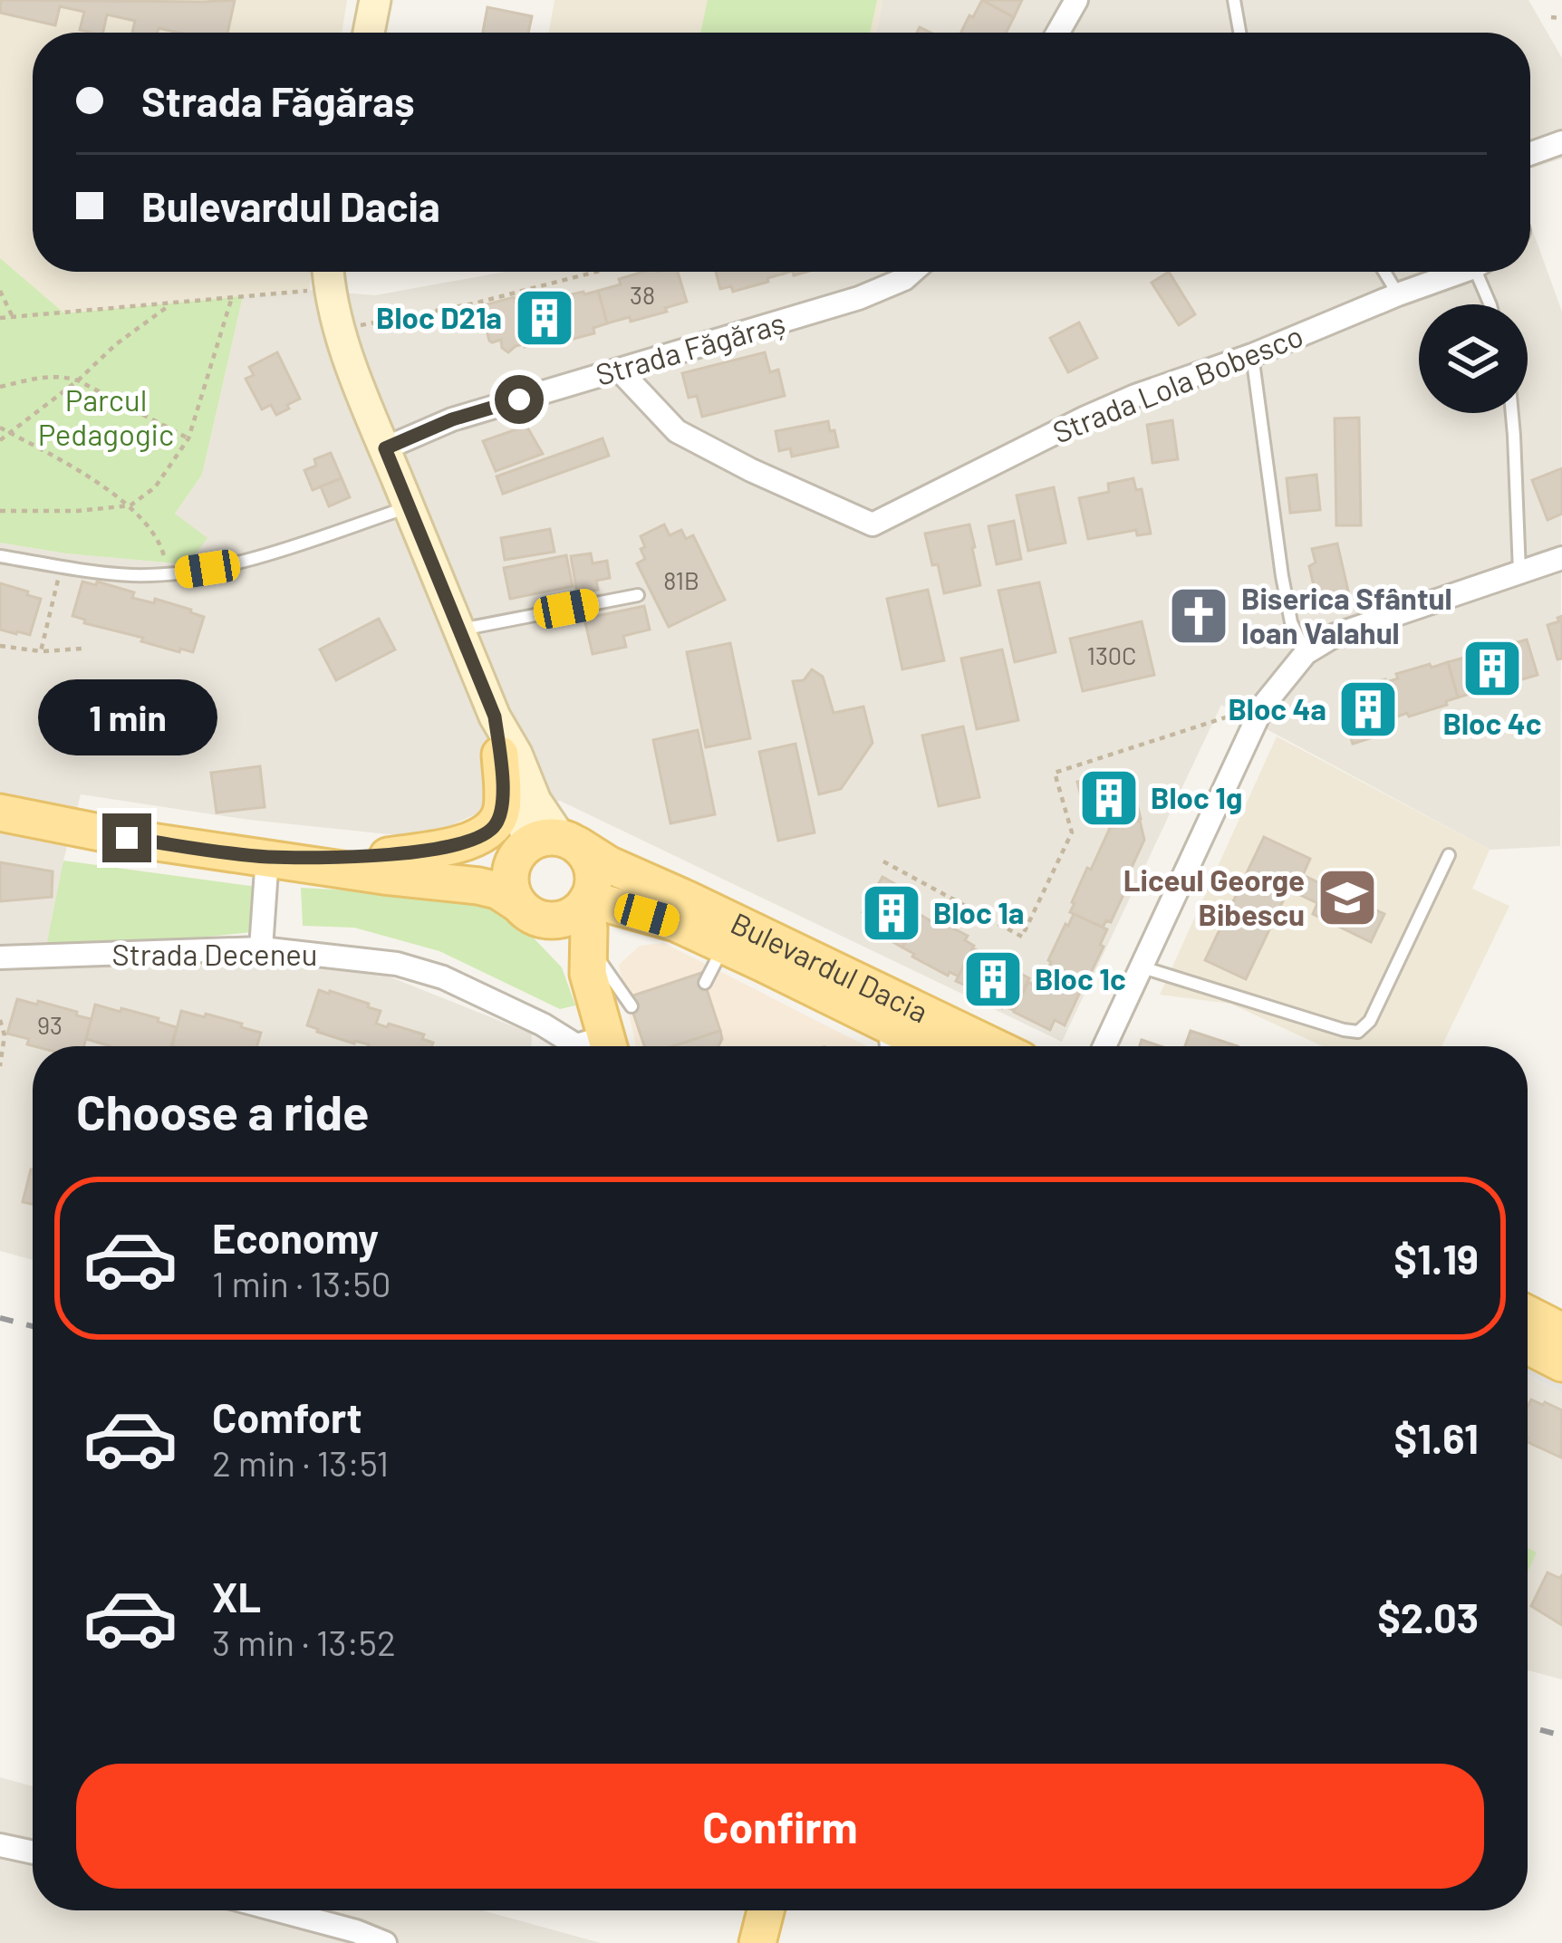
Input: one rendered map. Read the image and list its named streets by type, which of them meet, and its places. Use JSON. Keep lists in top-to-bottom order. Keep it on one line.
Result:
{"streets":{"main road":["Bulevardul Dacia"],"street":["Strada Făgăraș","Strada Lola Bobesco","Strada Deceneu"]},"crossings":[["Strada Făgăraș","Strada Lola Bobesco"]],"parks":["Parcul Pedagogic"],"places":{"building":["Bloc D21a","Bloc 4c","Bloc 4a","Bloc 1g","Bloc 1a","Bloc 1c"],"church":["Biserica Sfântul Ioan Valahul"],"school or university":["Liceul George Bibescu"]},"house_numbers":["38","81B","130C","93"],"page":{"banner":["Strada Făgăraș","Bulevardul Dacia"],"bubble":"1 min","heading":"Choose a ride","list":[{"name":"Economy","note":"1 min · 13:50","value":"$1.19"},{"name":"Comfort","note":"2 min · 13:51","value":"$1.61"},{"name":"XL","note":"3 min · 13:52","value":"$2.03"}],"buttons":"Confirm"}}
